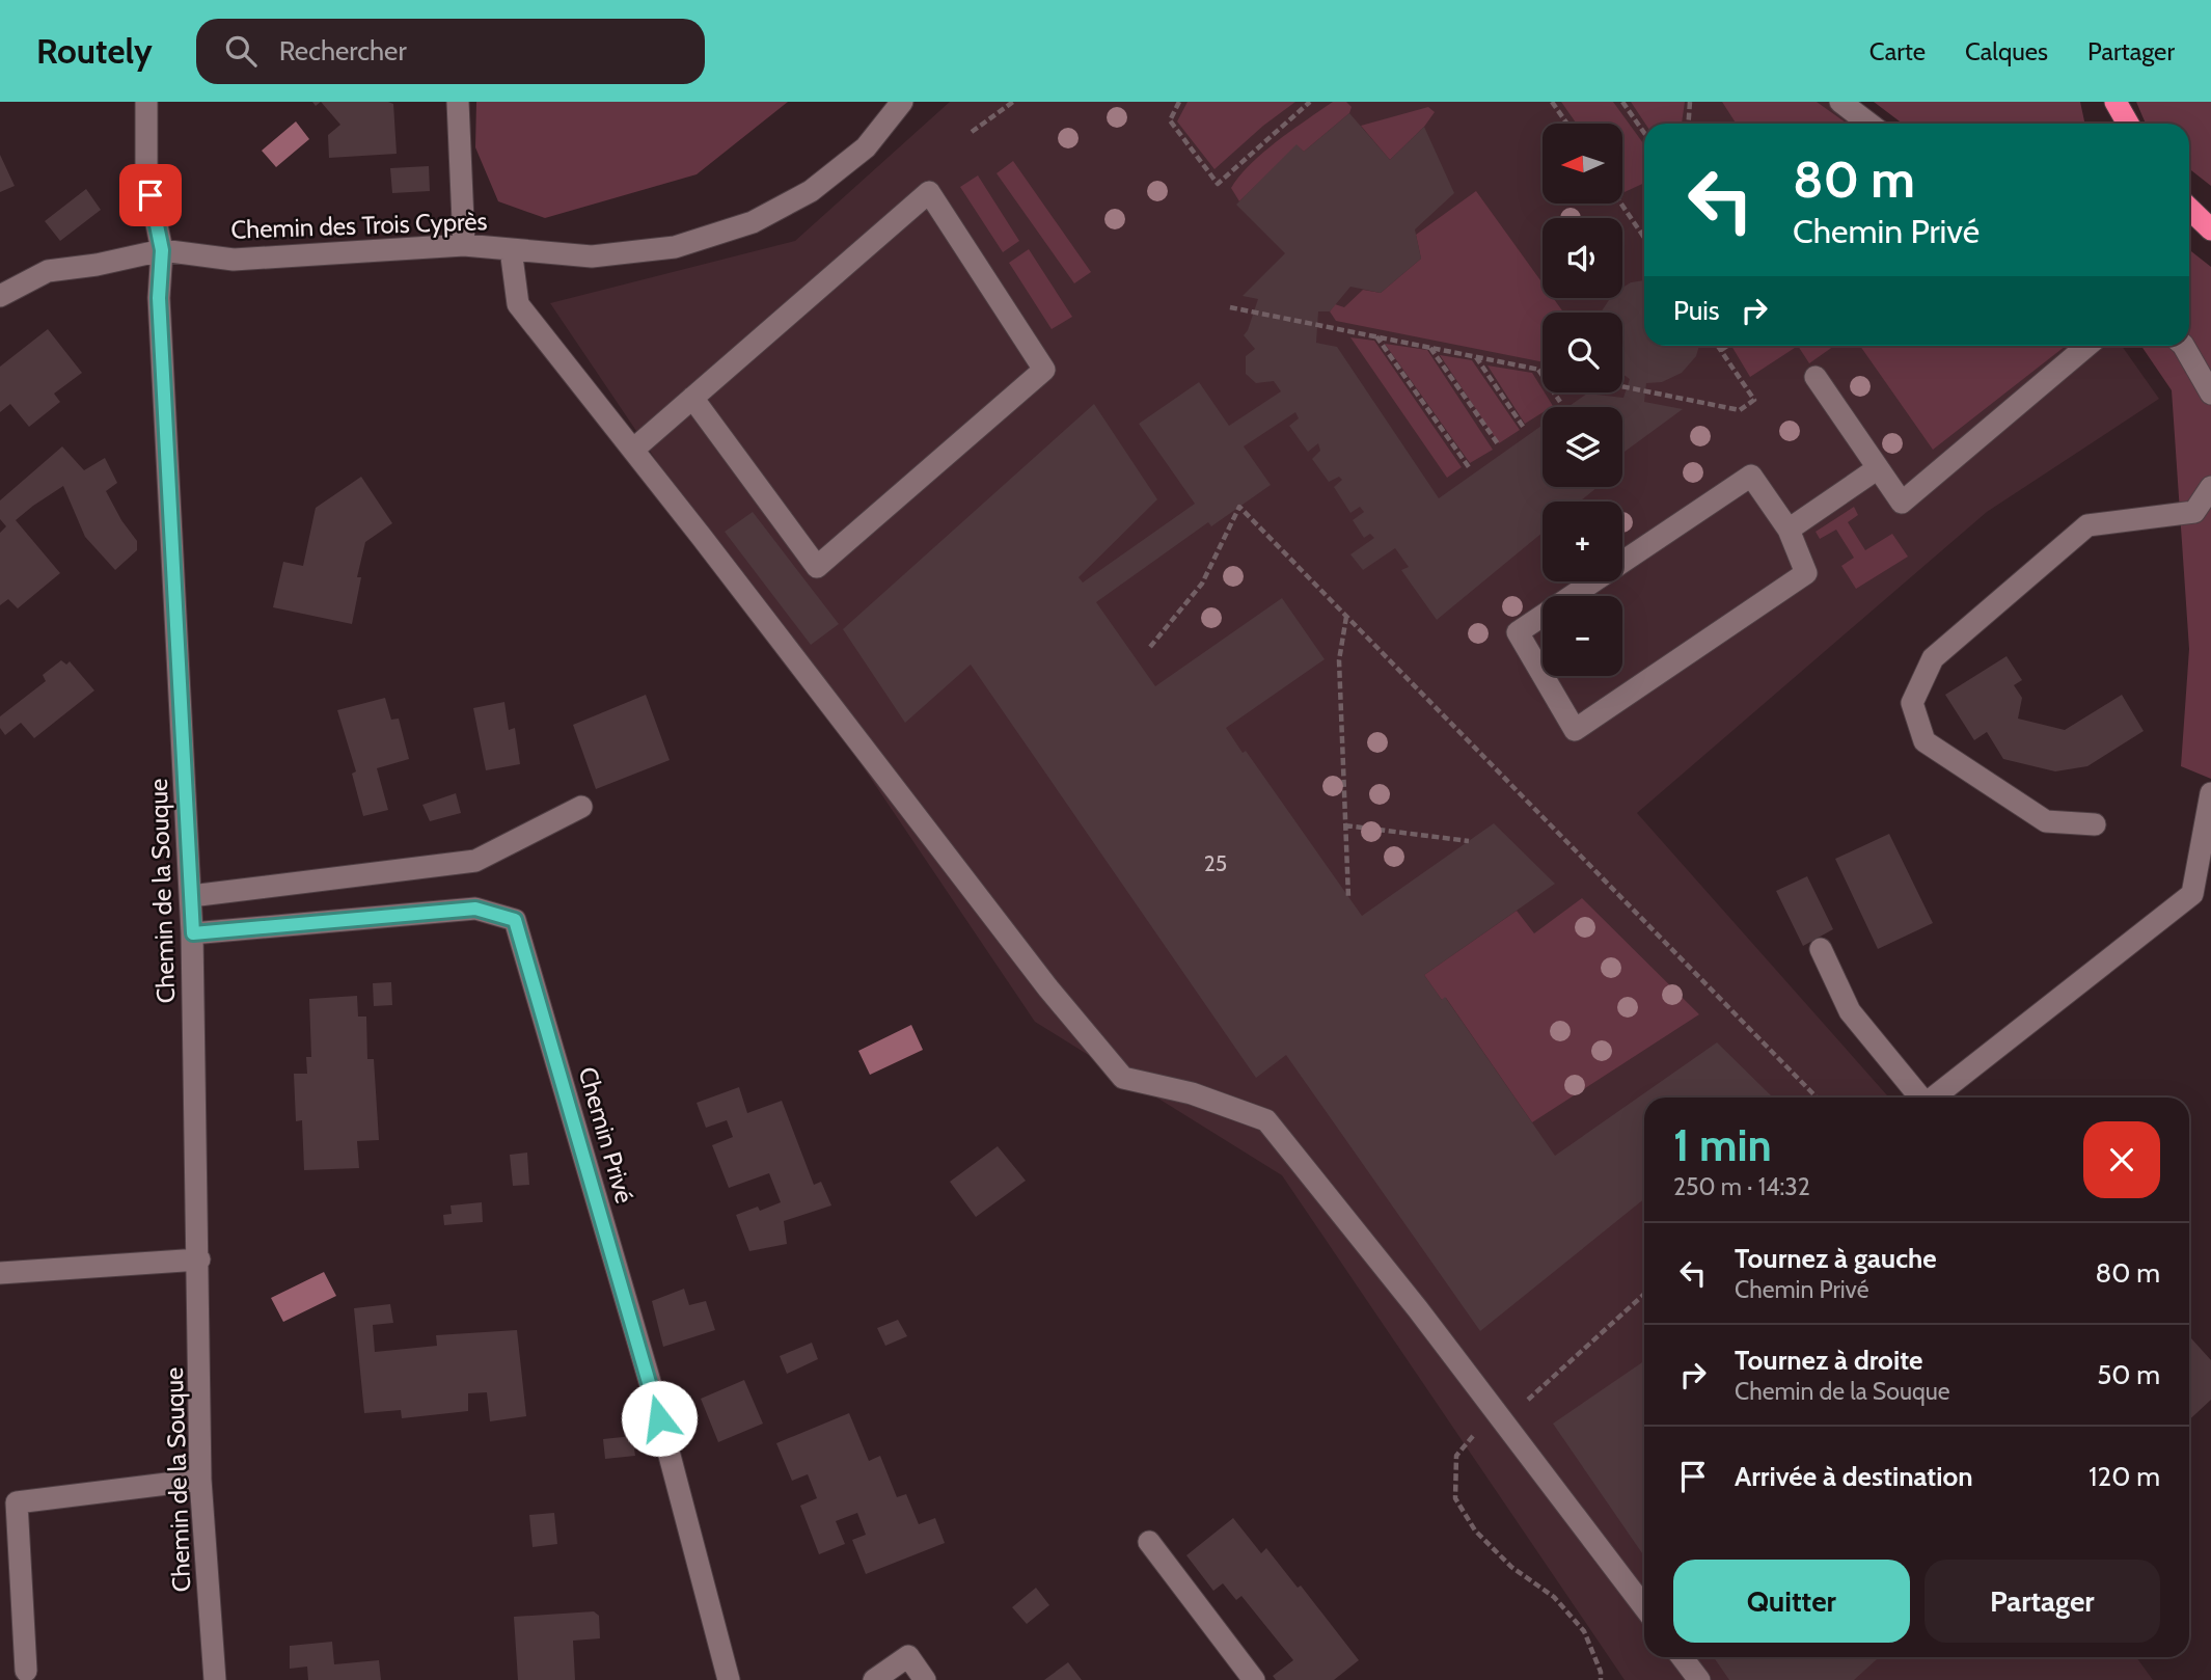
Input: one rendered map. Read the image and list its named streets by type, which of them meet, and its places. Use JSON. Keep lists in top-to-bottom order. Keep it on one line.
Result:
{"streets":{"street":["Chemin des Trois Cyprès","Chemin de la Souque","Chemin Privé"]},"crossings":[["Chemin des Trois Cyprès","Chemin de la Souque"],["Chemin de la Souque","Chemin Privé"]],"house_numbers":["25"],"north":"left","page":{"header":"Routely","search":"Rechercher","nav":["Carte","Calques","Partager"],"map_buttons":["+","−"],"turn":["80 m","Chemin Privé"],"then":"Puis","heading":["1 min","250 m · 14:32"],"list":[{"name":"Tournez à gauche","note":"Chemin Privé","value":"80 m"},{"name":"Tournez à droite","note":"Chemin de la Souque","value":"50 m"},{"name":"Arrivée à destination","value":"120 m"}],"buttons":["Quitter","Partager"]}}
